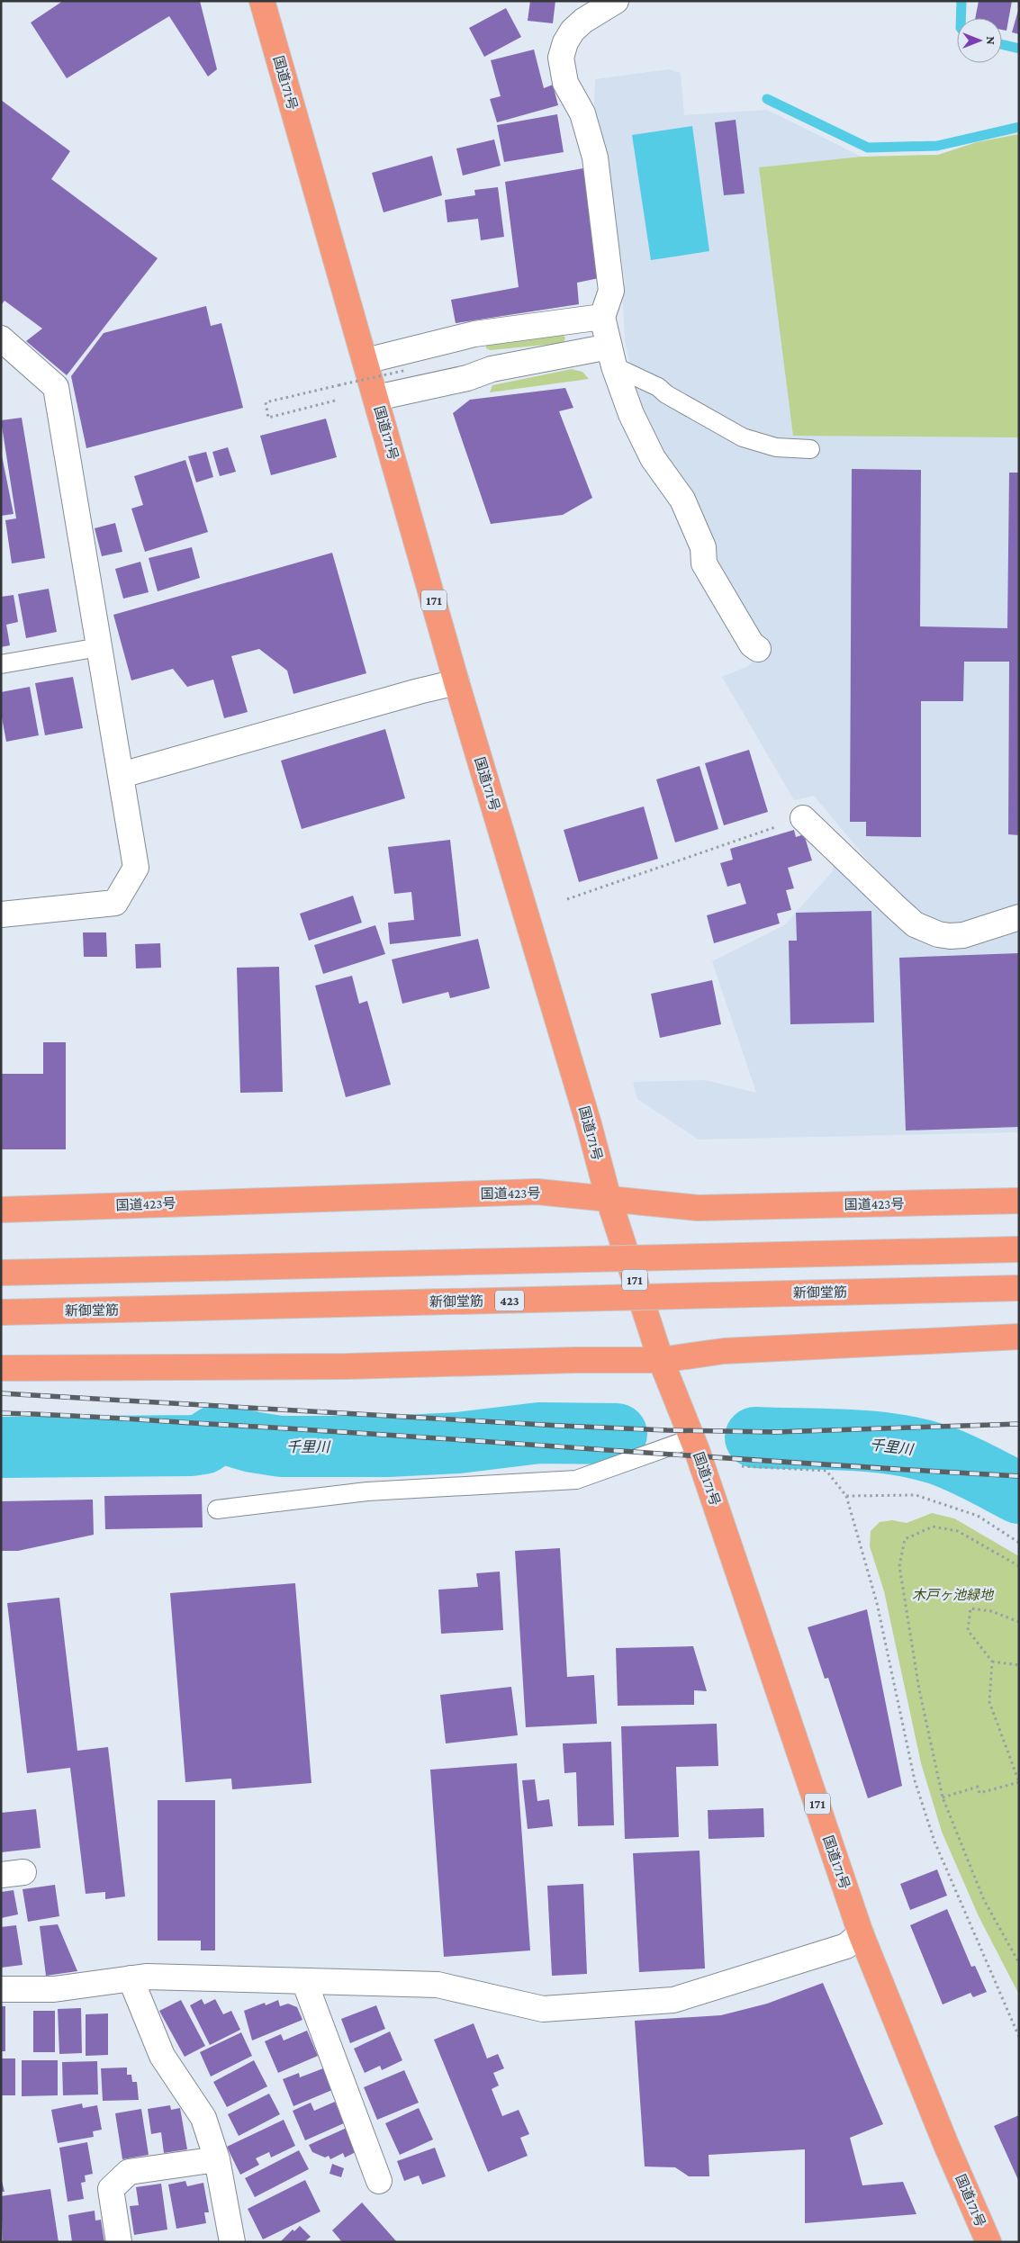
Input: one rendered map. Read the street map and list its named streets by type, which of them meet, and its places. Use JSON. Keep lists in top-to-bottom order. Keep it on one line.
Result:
{"streets":{"highway":["国道171号","171","国道423号","新御堂筋","423"]},"crossings":[["国道171号","国道423号"]],"water":["千里川"],"parks":["木戸ヶ池緑地"],"north":"right"}
